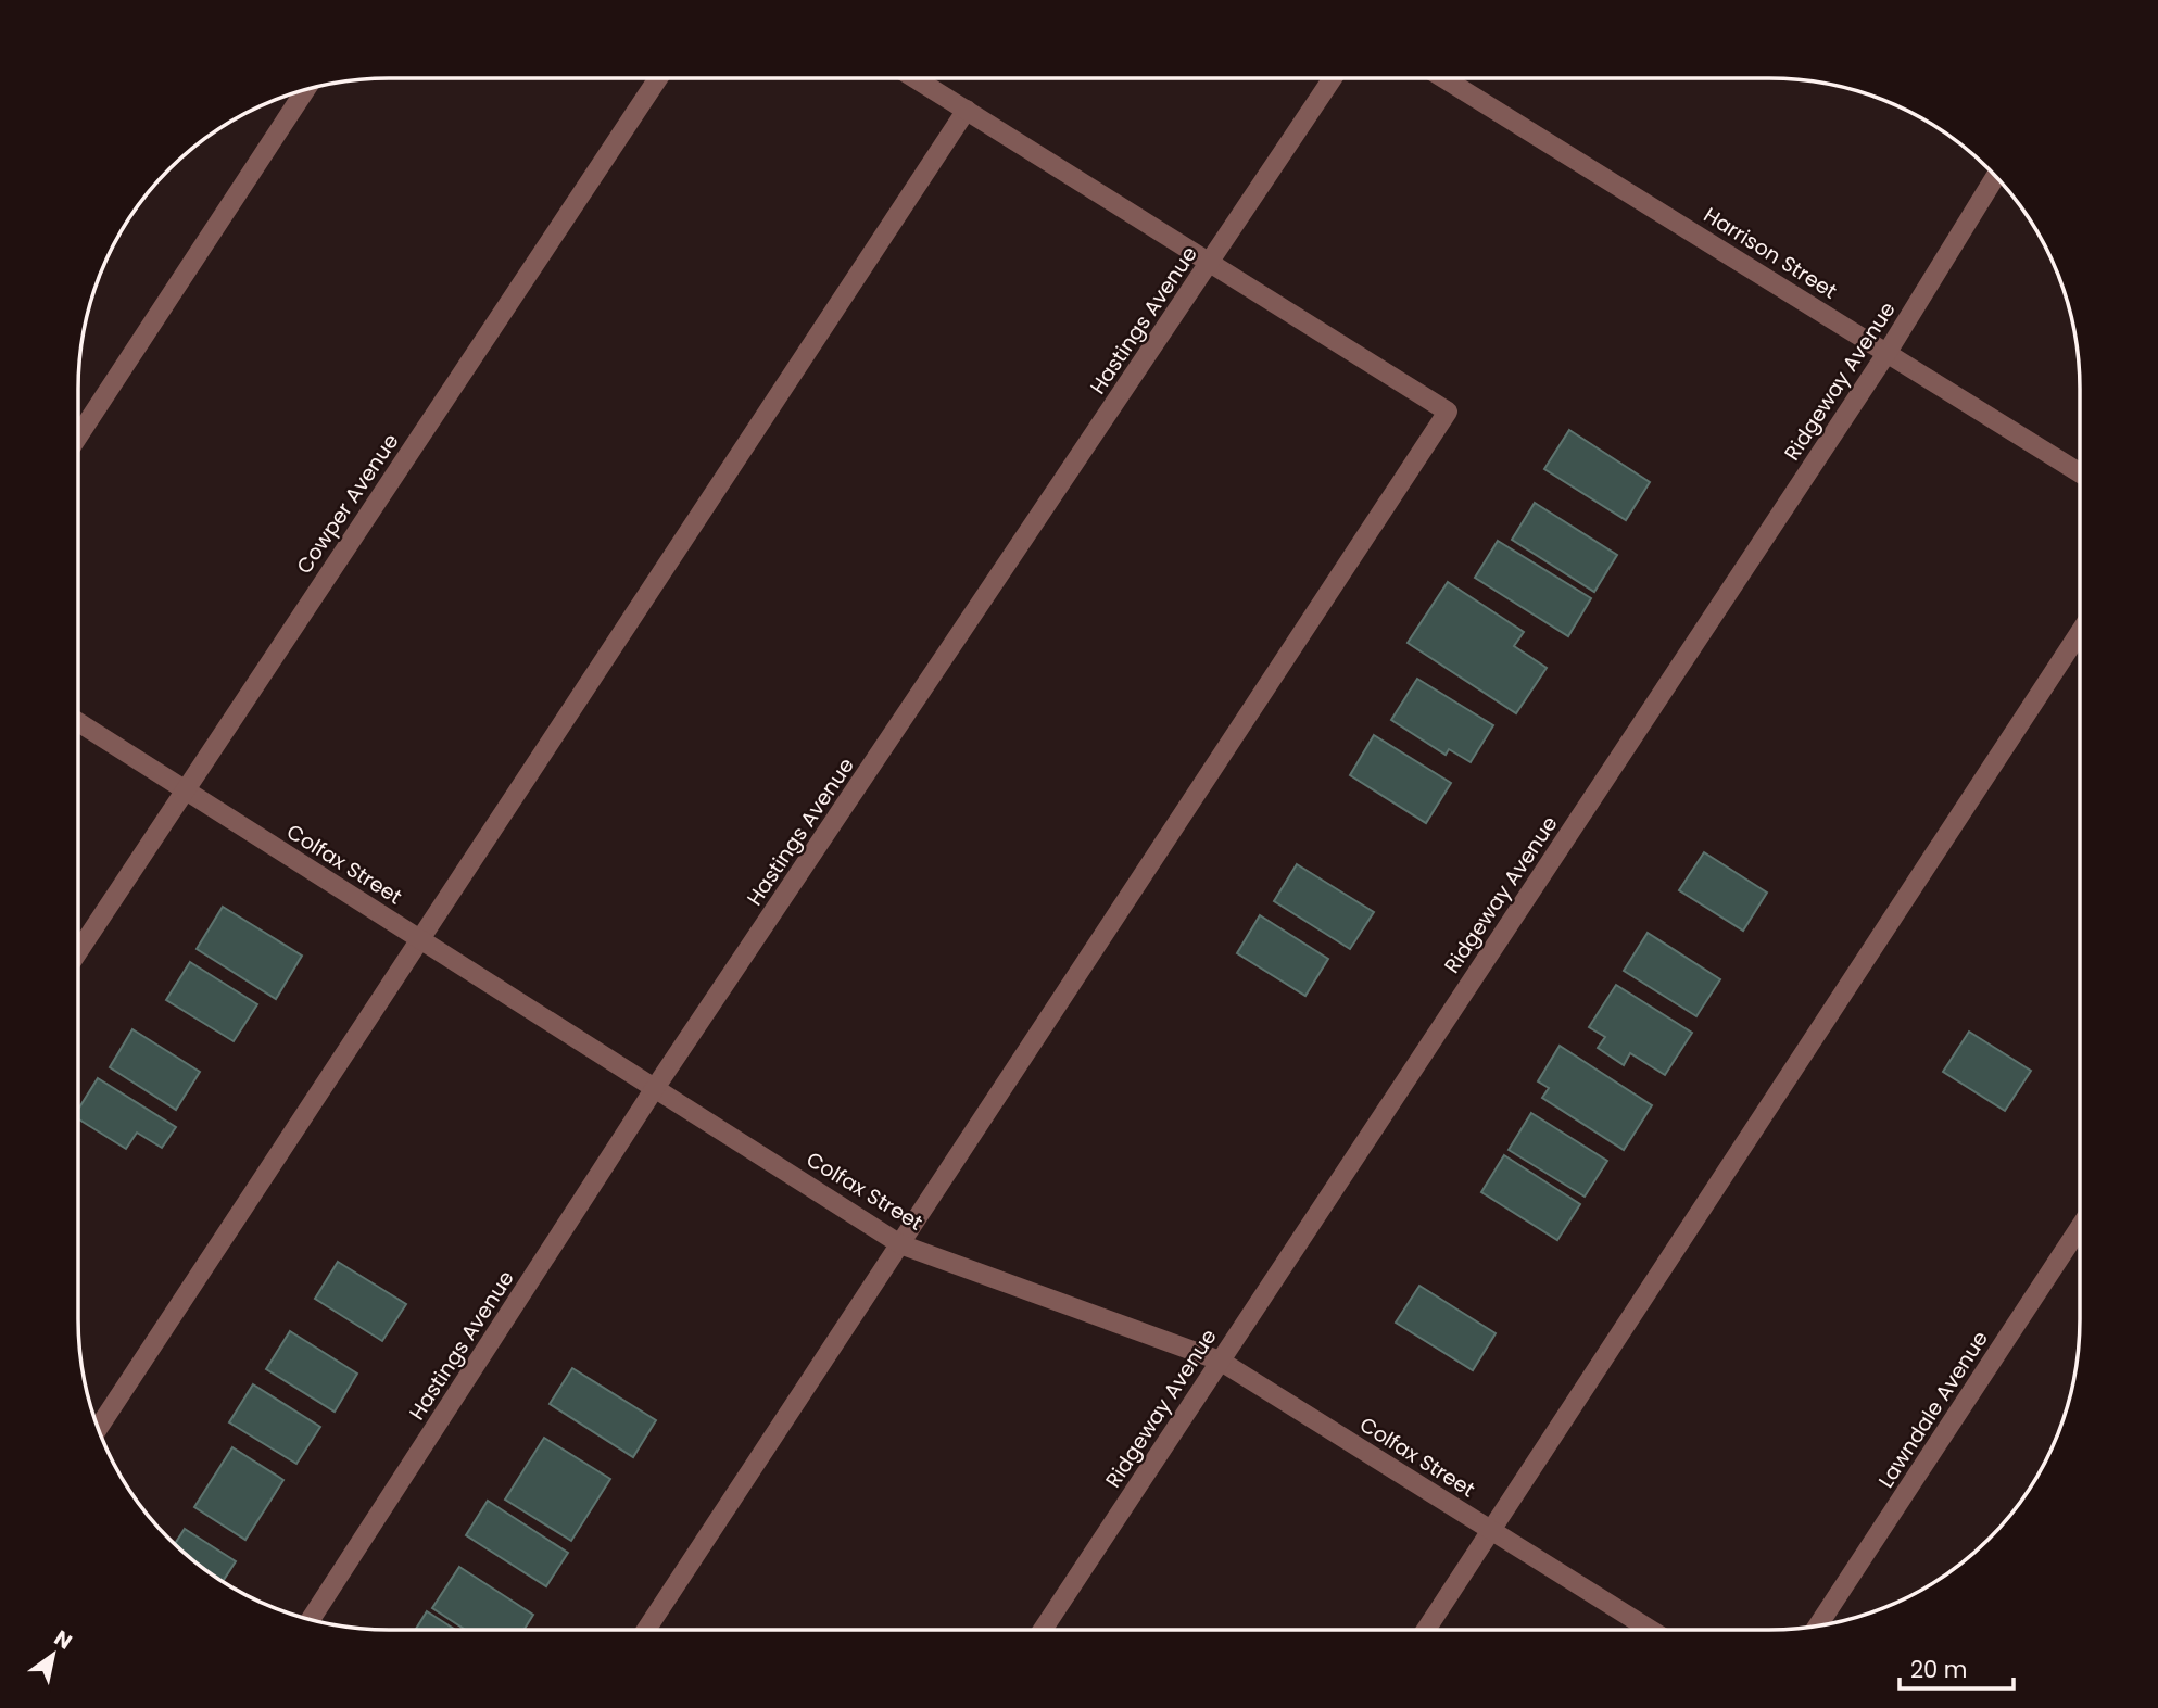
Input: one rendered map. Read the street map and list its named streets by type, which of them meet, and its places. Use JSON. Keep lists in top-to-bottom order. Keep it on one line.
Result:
{"streets":{"street":["Harrison Street","Hastings Avenue","Ridgeway Avenue","Cowper Avenue","Colfax Street","Lawndale Avenue"]},"crossings":[["Harrison Street","Ridgeway Avenue"],["Hastings Avenue","Colfax Street"],["Ridgeway Avenue","Colfax Street"],["Cowper Avenue","Colfax Street"]],"scale_bar":"20 m","north":"top right"}
